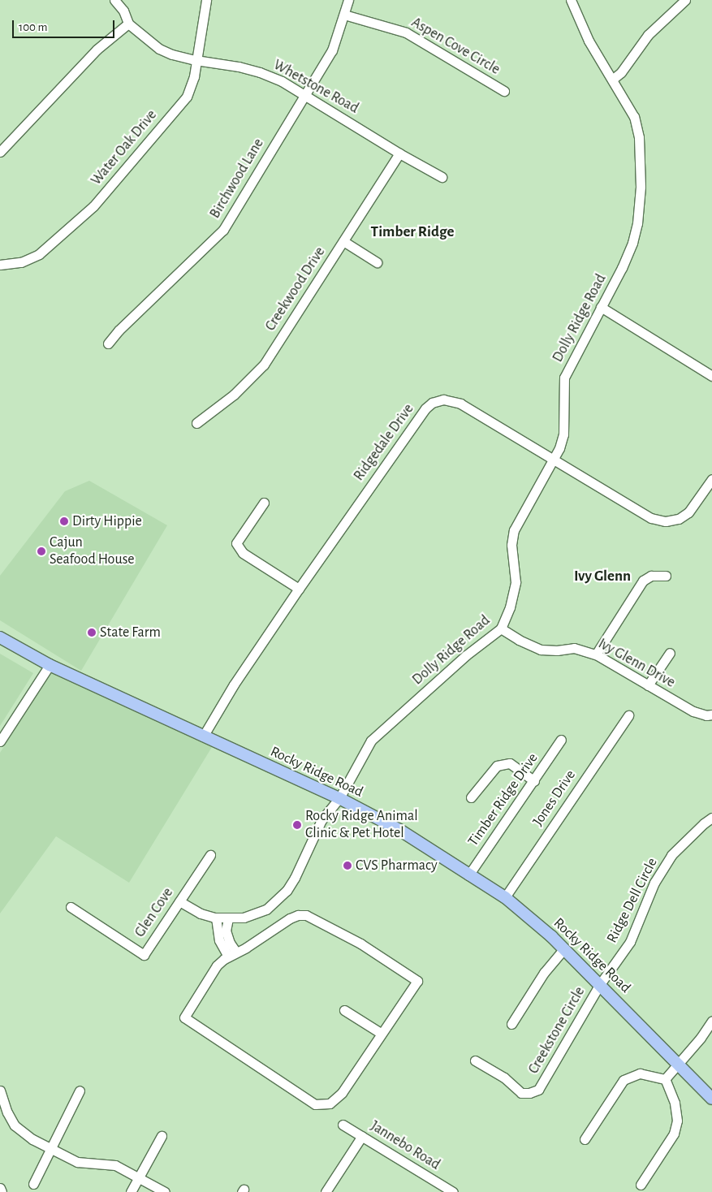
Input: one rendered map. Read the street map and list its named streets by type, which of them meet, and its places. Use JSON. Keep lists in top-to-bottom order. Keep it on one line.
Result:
{"streets":{"main road":["Rocky Ridge Road"],"street":["Aspen Cove Circle","Whetstone Road","Water Oak Drive","Birchwood Lane","Creekwood Drive","Dolly Ridge Road","Ridgedale Drive","Ivy Glenn Drive","Jones Drive","Timber Ridge Drive","Ridge Dell Circle","Glen Cove","Creekstone Circle","Jannebo Road"]},"crossings":[["Aspen Cove Circle","Birchwood Lane"],["Whetstone Road","Water Oak Drive"],["Whetstone Road","Birchwood Lane"],["Whetstone Road","Creekwood Drive"],["Dolly Ridge Road","Ridgedale Drive"],["Dolly Ridge Road","Ivy Glenn Drive"],["Dolly Ridge Road","Rocky Ridge Road"],["Dolly Ridge Road","Glen Cove"],["Ridgedale Drive","Rocky Ridge Road"],["Rocky Ridge Road","Jones Drive"],["Rocky Ridge Road","Timber Ridge Drive"],["Rocky Ridge Road","Ridge Dell Circle"],["Rocky Ridge Road","Creekstone Circle"],["Ridge Dell Circle","Creekstone Circle"]],"districts":["Timber Ridge","Ivy Glenn"],"places":["Dirty Hippie","Cajun Seafood House","State Farm","Rocky Ridge Animal Clinic & Pet Hotel","CVS Pharmacy"],"scale_bar":"100 m"}
